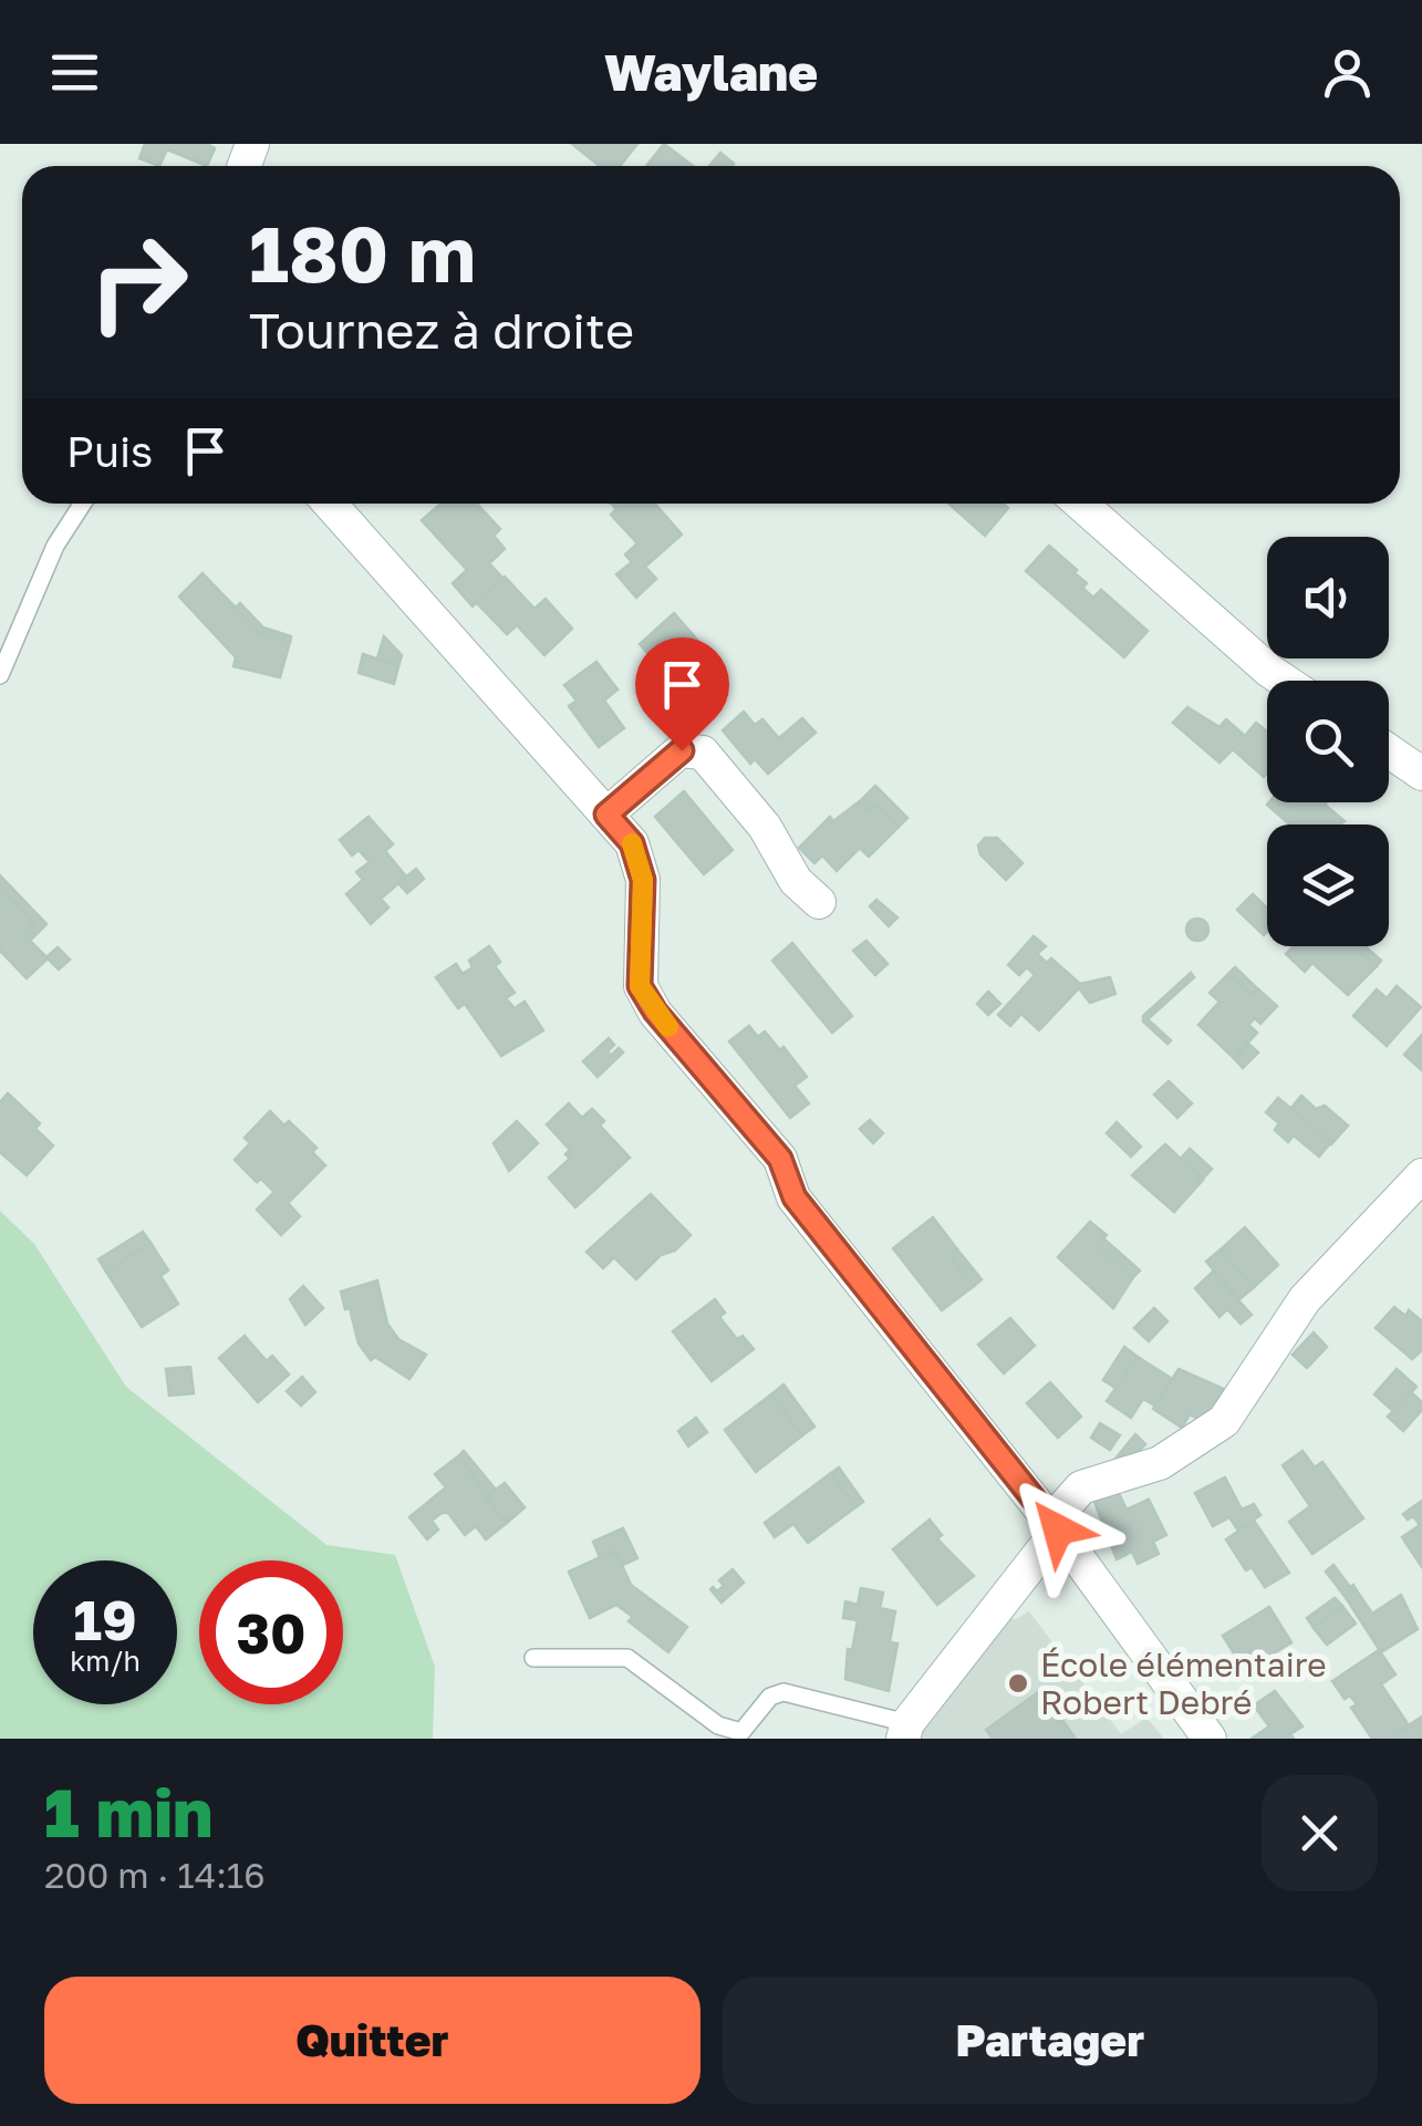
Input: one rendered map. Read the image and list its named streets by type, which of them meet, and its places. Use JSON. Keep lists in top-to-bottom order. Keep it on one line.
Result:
{"places":["École élémentaire Robert Debré"],"page":{"header":"Waylane","turn":["180 m","Tournez à droite"],"then":"Puis","speed":"19 km/h","limit":"30","heading":["1 min","200 m · 14:16"],"buttons":["Quitter","Partager"]}}
